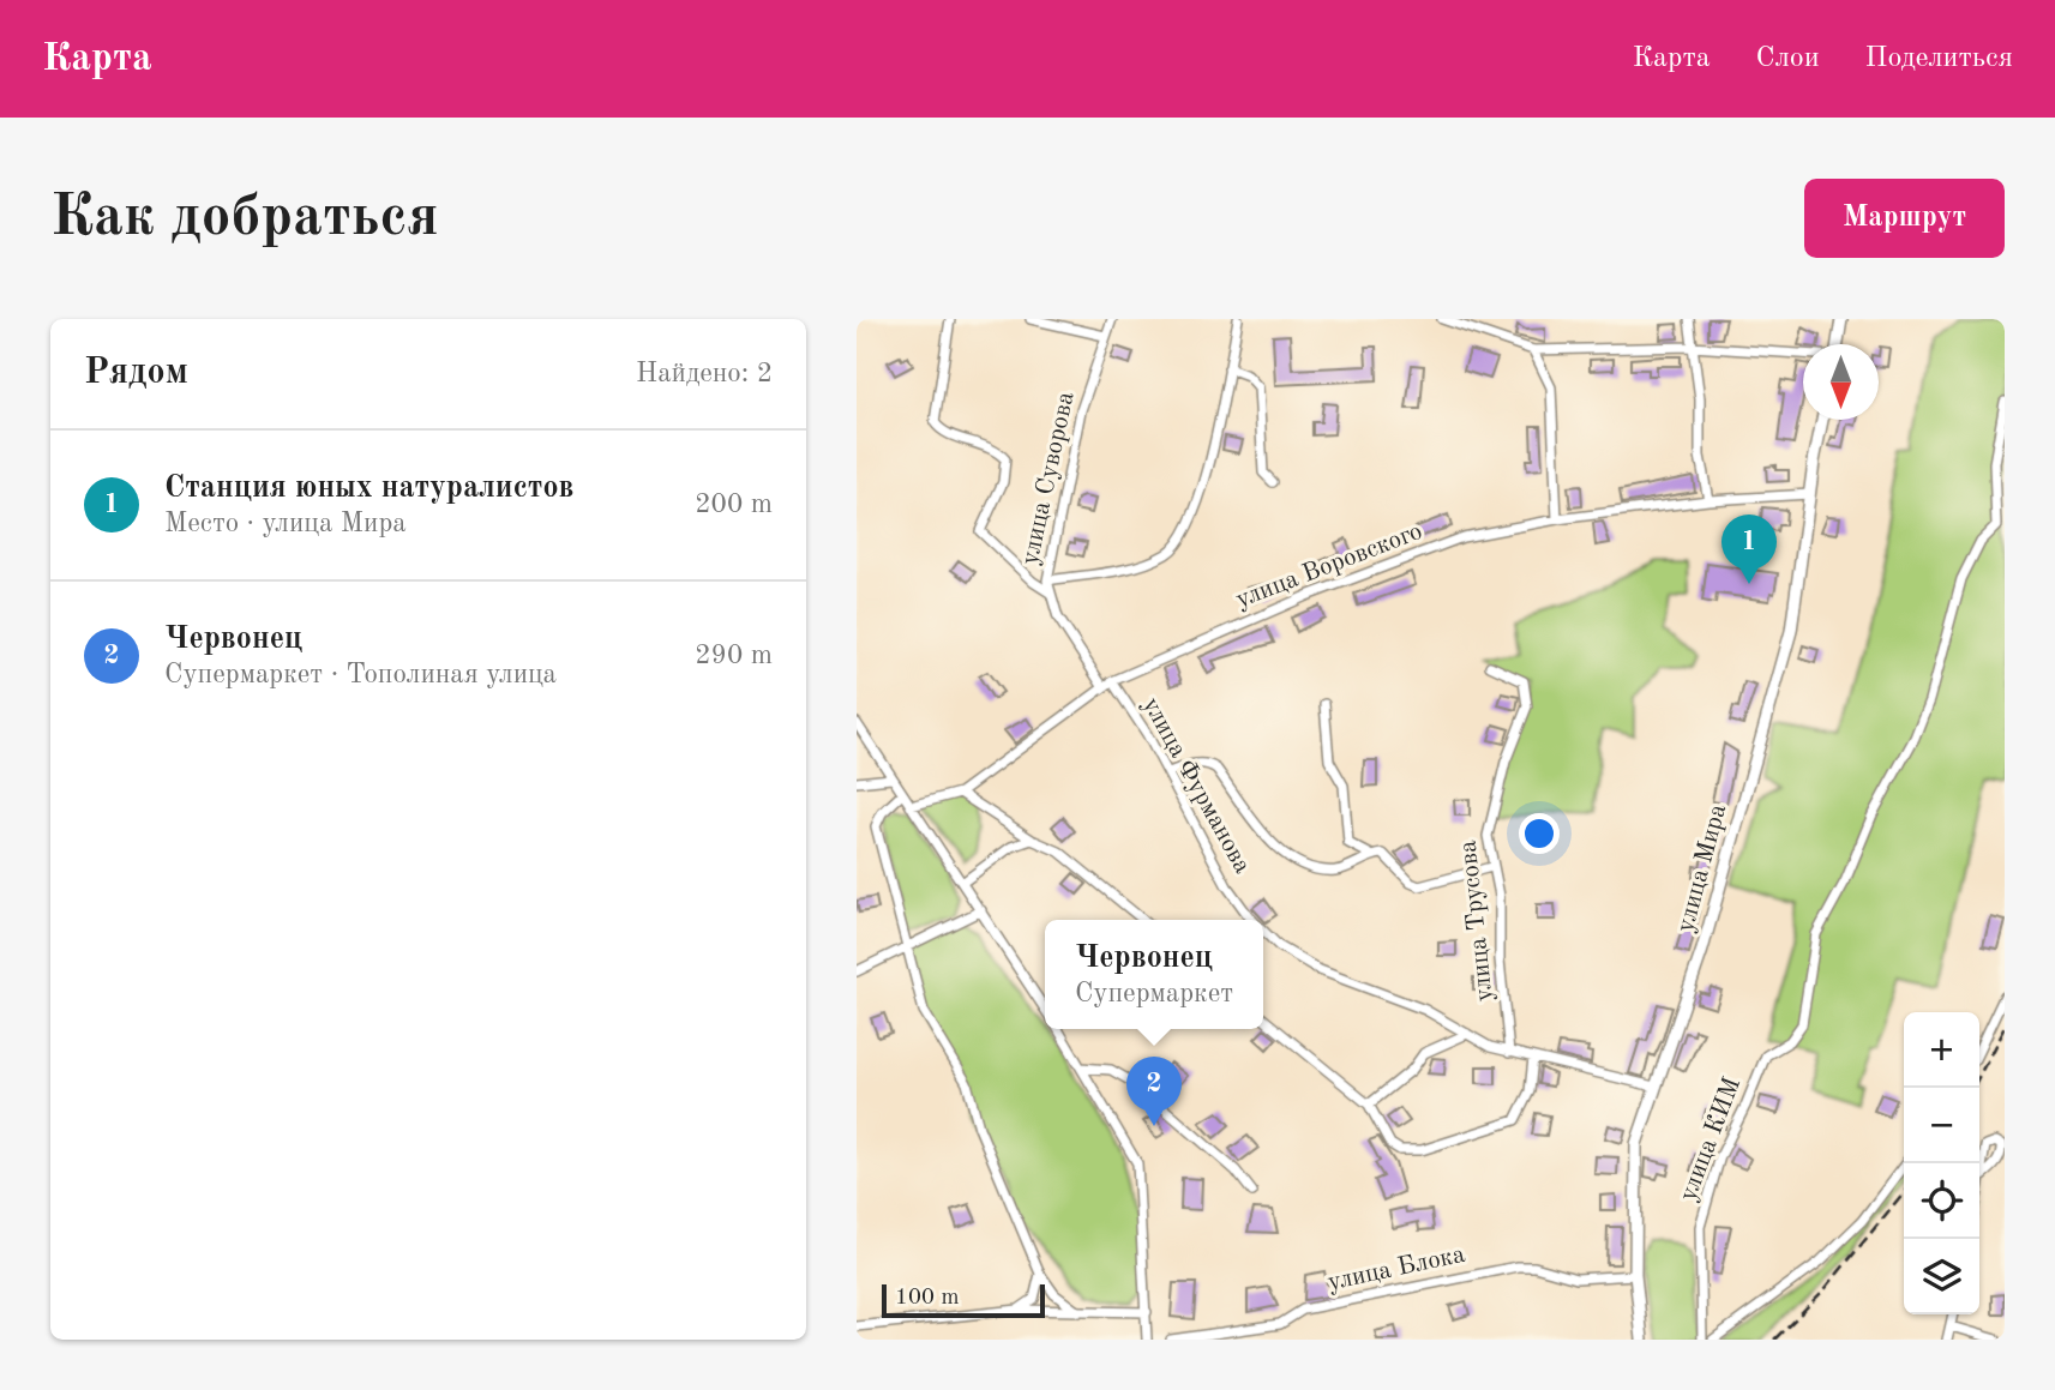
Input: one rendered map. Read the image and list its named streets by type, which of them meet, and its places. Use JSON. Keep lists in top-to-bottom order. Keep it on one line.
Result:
{"streets":{"street":["улица Суворова","улица Воровского","улица Фурманова","улица Мира","улица Трусова","улица КИМ","улица Блока"]},"crossings":[["улица Суворова","улица Воровского"],["улица Воровского","улица Фурманова"],["улица Воровского","улица Мира"],["улица Фурманова","улица Мира"],["улица Фурманова","улица Трусова"],["улица Мира","улица Блока"]],"scale_bar":"100 m","north":"bottom","page":{"header":"Карта","nav":["Карта","Слои","Поделиться"],"buttons":"Маршрут","title":"Как добраться","heading":["Рядом","Найдено: 2"],"list":[{"mark":"1","name":"Станция юных натуралистов","note":"Место · улица Мира","value":"200 m"},{"mark":"2","name":"Червонец","note":"Супермаркет · Тополиная улица","value":"290 m"}],"pins":["1","2"],"popup":["Червонец","Супермаркет"],"map_buttons":["+","−"],"scale":"100 m"}}
